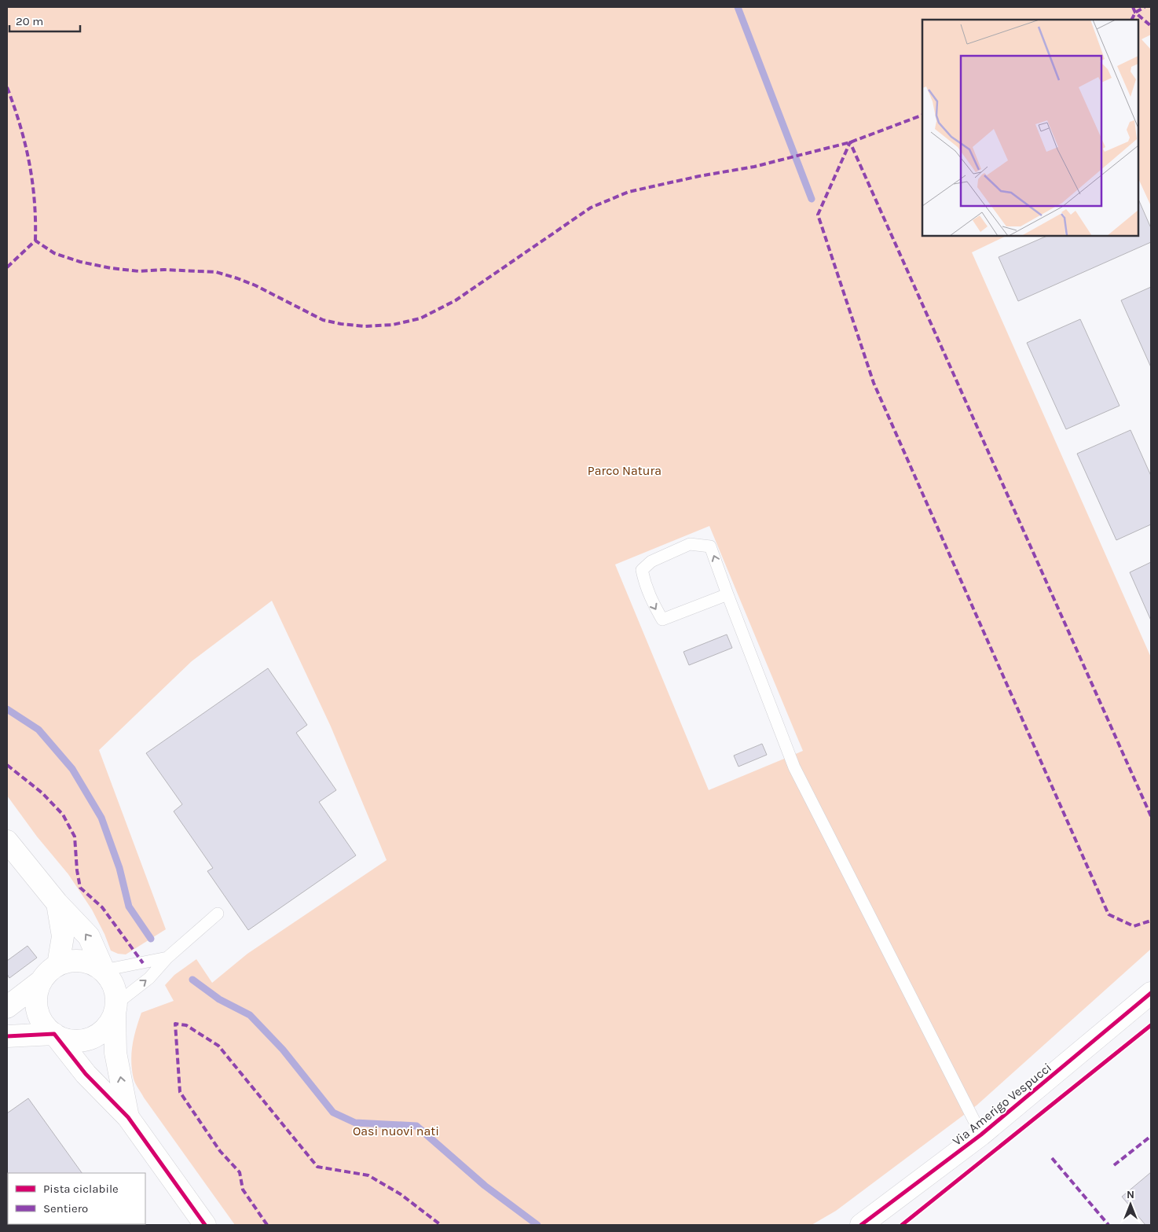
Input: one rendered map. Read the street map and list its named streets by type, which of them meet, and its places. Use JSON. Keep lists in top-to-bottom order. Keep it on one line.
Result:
{"streets":{"street":["Via Amerigo Vespucci"]},"parks":["Parco Natura","Oasi nuovi nati"],"legend":["Pista ciclabile","Sentiero"],"scale_bar":"20 m","north":"top"}
